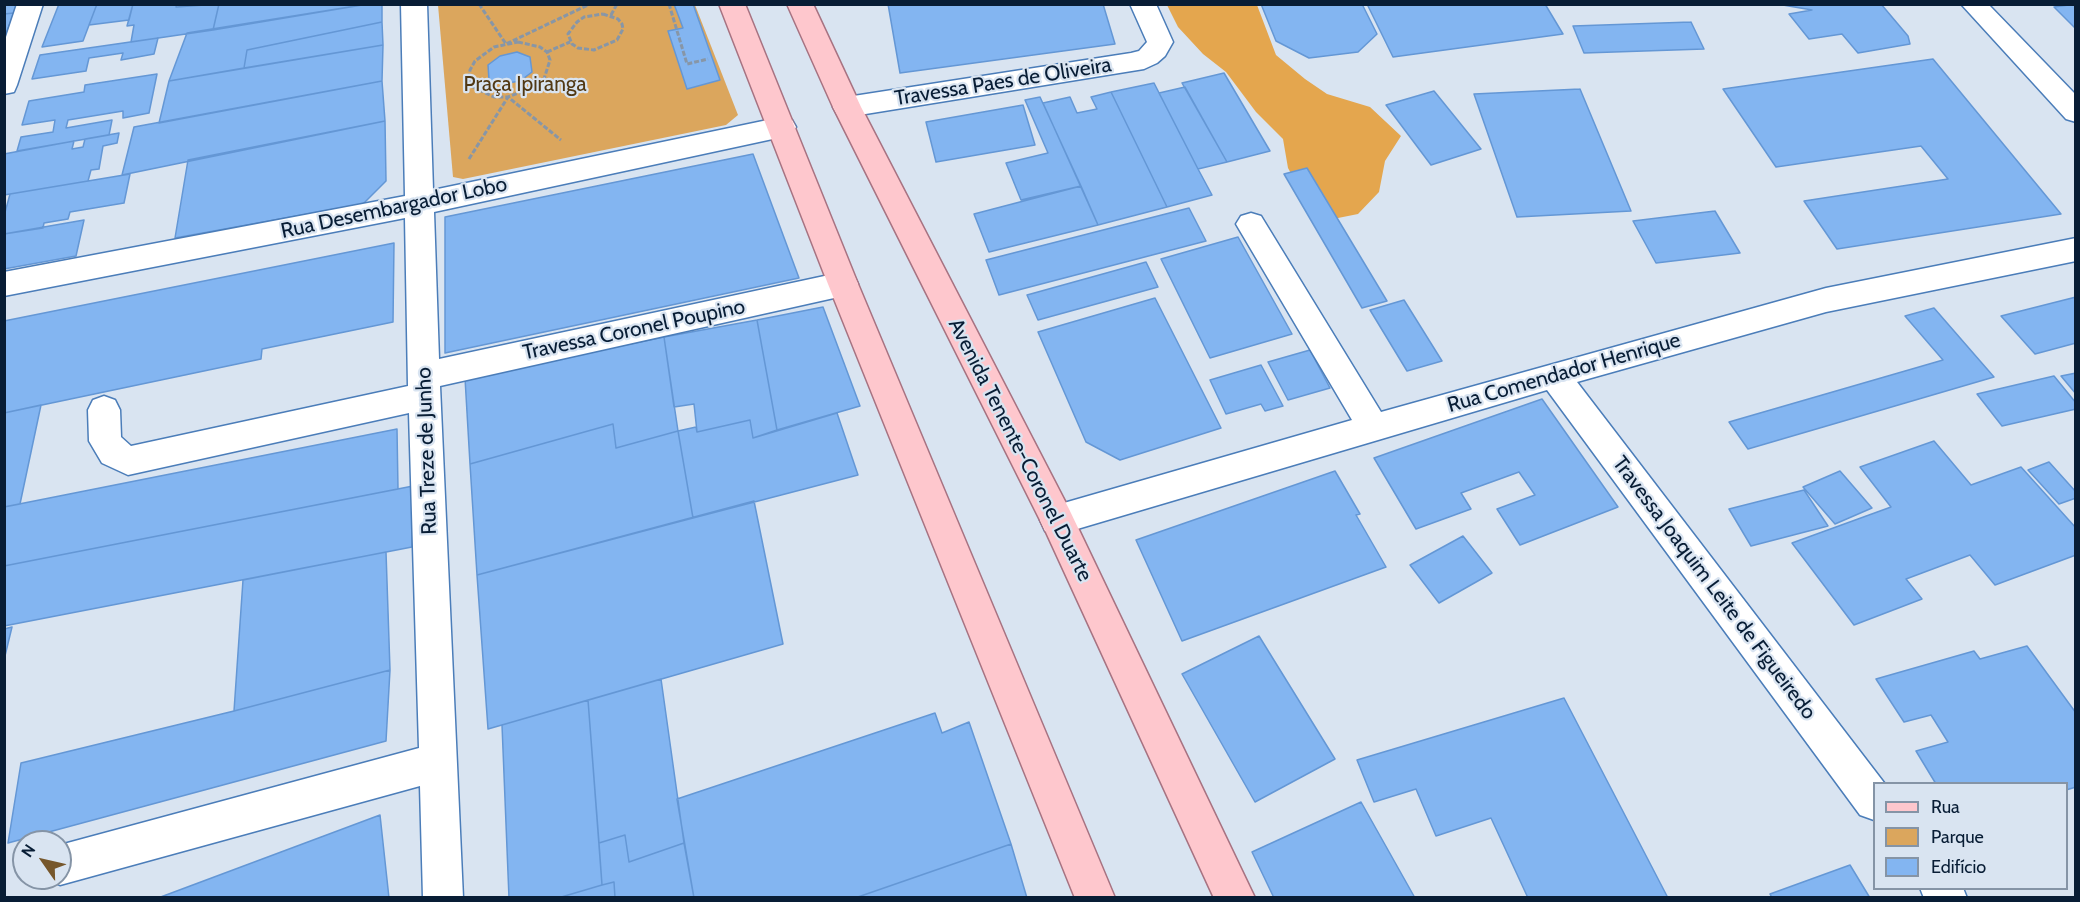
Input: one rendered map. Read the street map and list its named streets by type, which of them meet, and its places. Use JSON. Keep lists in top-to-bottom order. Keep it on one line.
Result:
{"streets":{"main road":["Avenida Tenente-Coronel Duarte"],"street":["Travessa Paes de Oliveira","Rua Desembargador Lobo","Travessa Coronel Poupino","Rua Comendador Henrique","Rua Treze de Junho","Travessa Joaquim Leite de Figueiredo"]},"crossings":[["Travessa Paes de Oliveira","Avenida Tenente-Coronel Duarte"],["Rua Desembargador Lobo","Rua Treze de Junho"],["Travessa Coronel Poupino","Rua Treze de Junho"],["Rua Comendador Henrique","Avenida Tenente-Coronel Duarte"],["Rua Comendador Henrique","Travessa Joaquim Leite de Figueiredo"]],"parks":["Praça Ipiranga"],"legend":["Rua","Parque","Edifício"],"north":"top left"}
